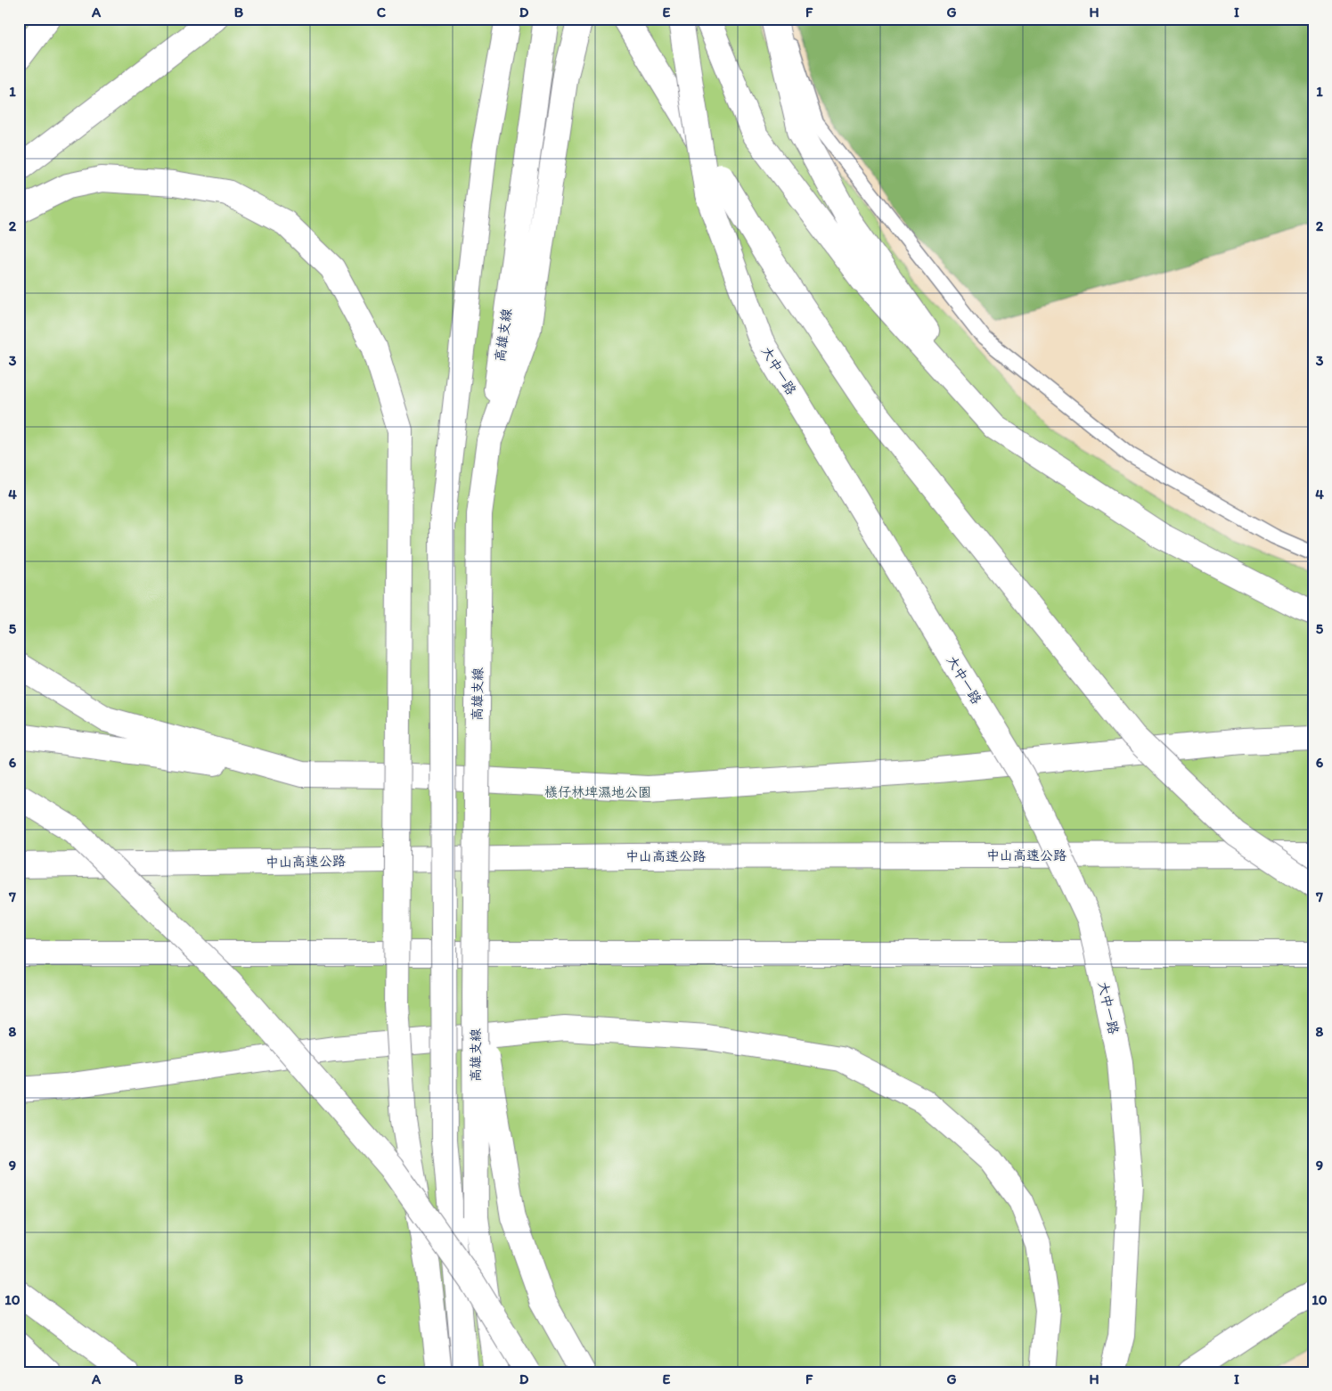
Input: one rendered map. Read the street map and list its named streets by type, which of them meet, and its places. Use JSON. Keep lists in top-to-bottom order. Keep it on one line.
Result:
{"streets":{"main road":["高雄支線","大中一路","中山高速公路"]},"parks":["檨仔林埤濕地公園"],"grid":{"columns":["A","B","C","D","E","F","G","H","I"],"rows":["1","2","3","4","5","6","7","8","9","10"]}}
